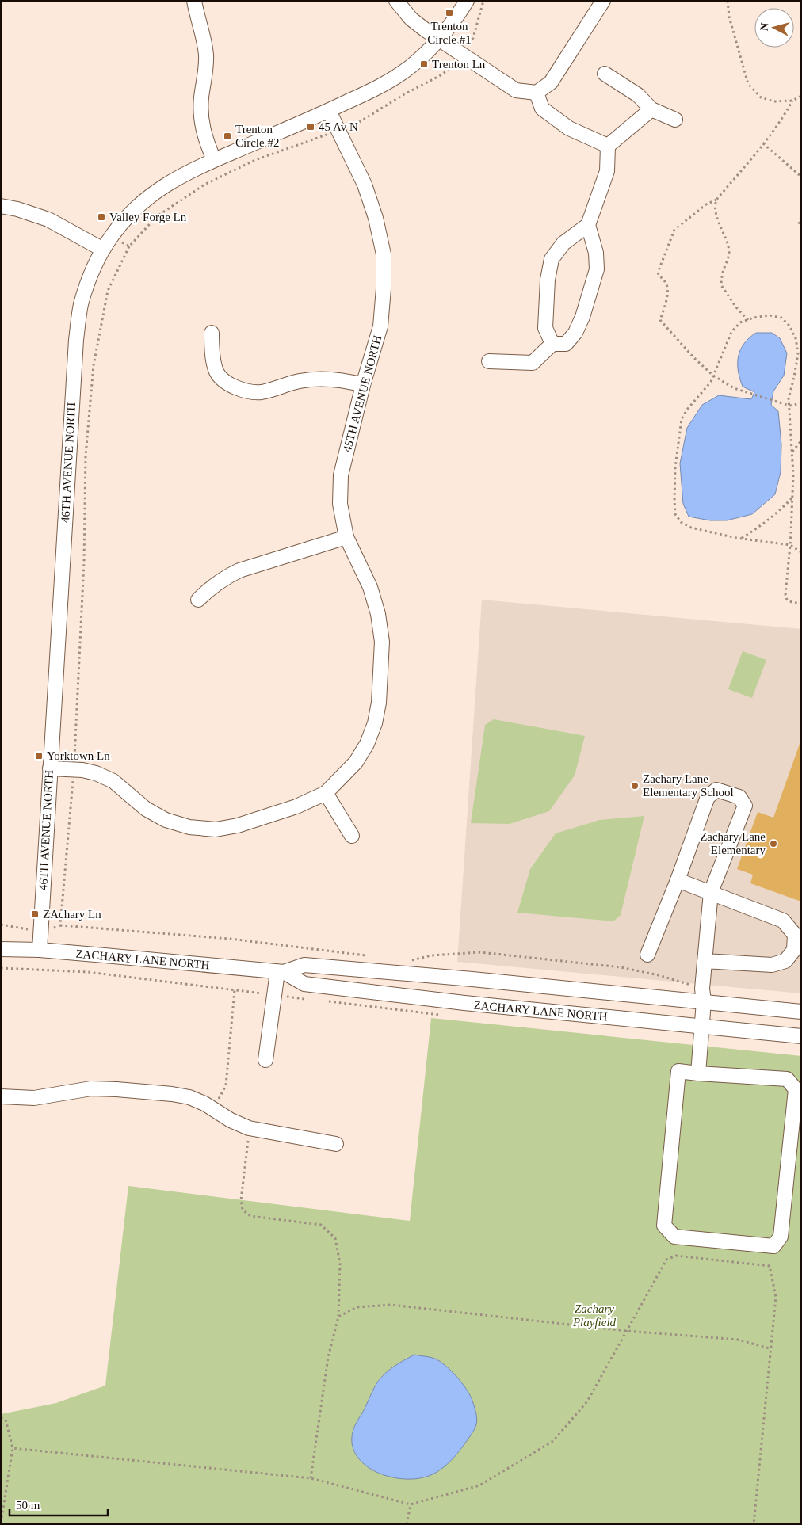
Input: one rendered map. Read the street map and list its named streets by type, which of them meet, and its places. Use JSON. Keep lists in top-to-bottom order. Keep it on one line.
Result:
{"streets":{"street":["45TH AVENUE NORTH","46TH AVENUE NORTH","ZACHARY LANE NORTH"]},"crossings":[["45TH AVENUE NORTH","46TH AVENUE NORTH"],["46TH AVENUE NORTH","ZACHARY LANE NORTH"]],"parks":["Zachary Playfield"],"places":{"transit":["Trenton Circle #1","Trenton Ln","45 Av N","Trenton Circle #2","Valley Forge Ln","Yorktown Ln","ZAchary Ln"],"other":["Zachary Lane Elementary School","Zachary Lane Elementary"]},"scale_bar":"50 m","north":"left"}
